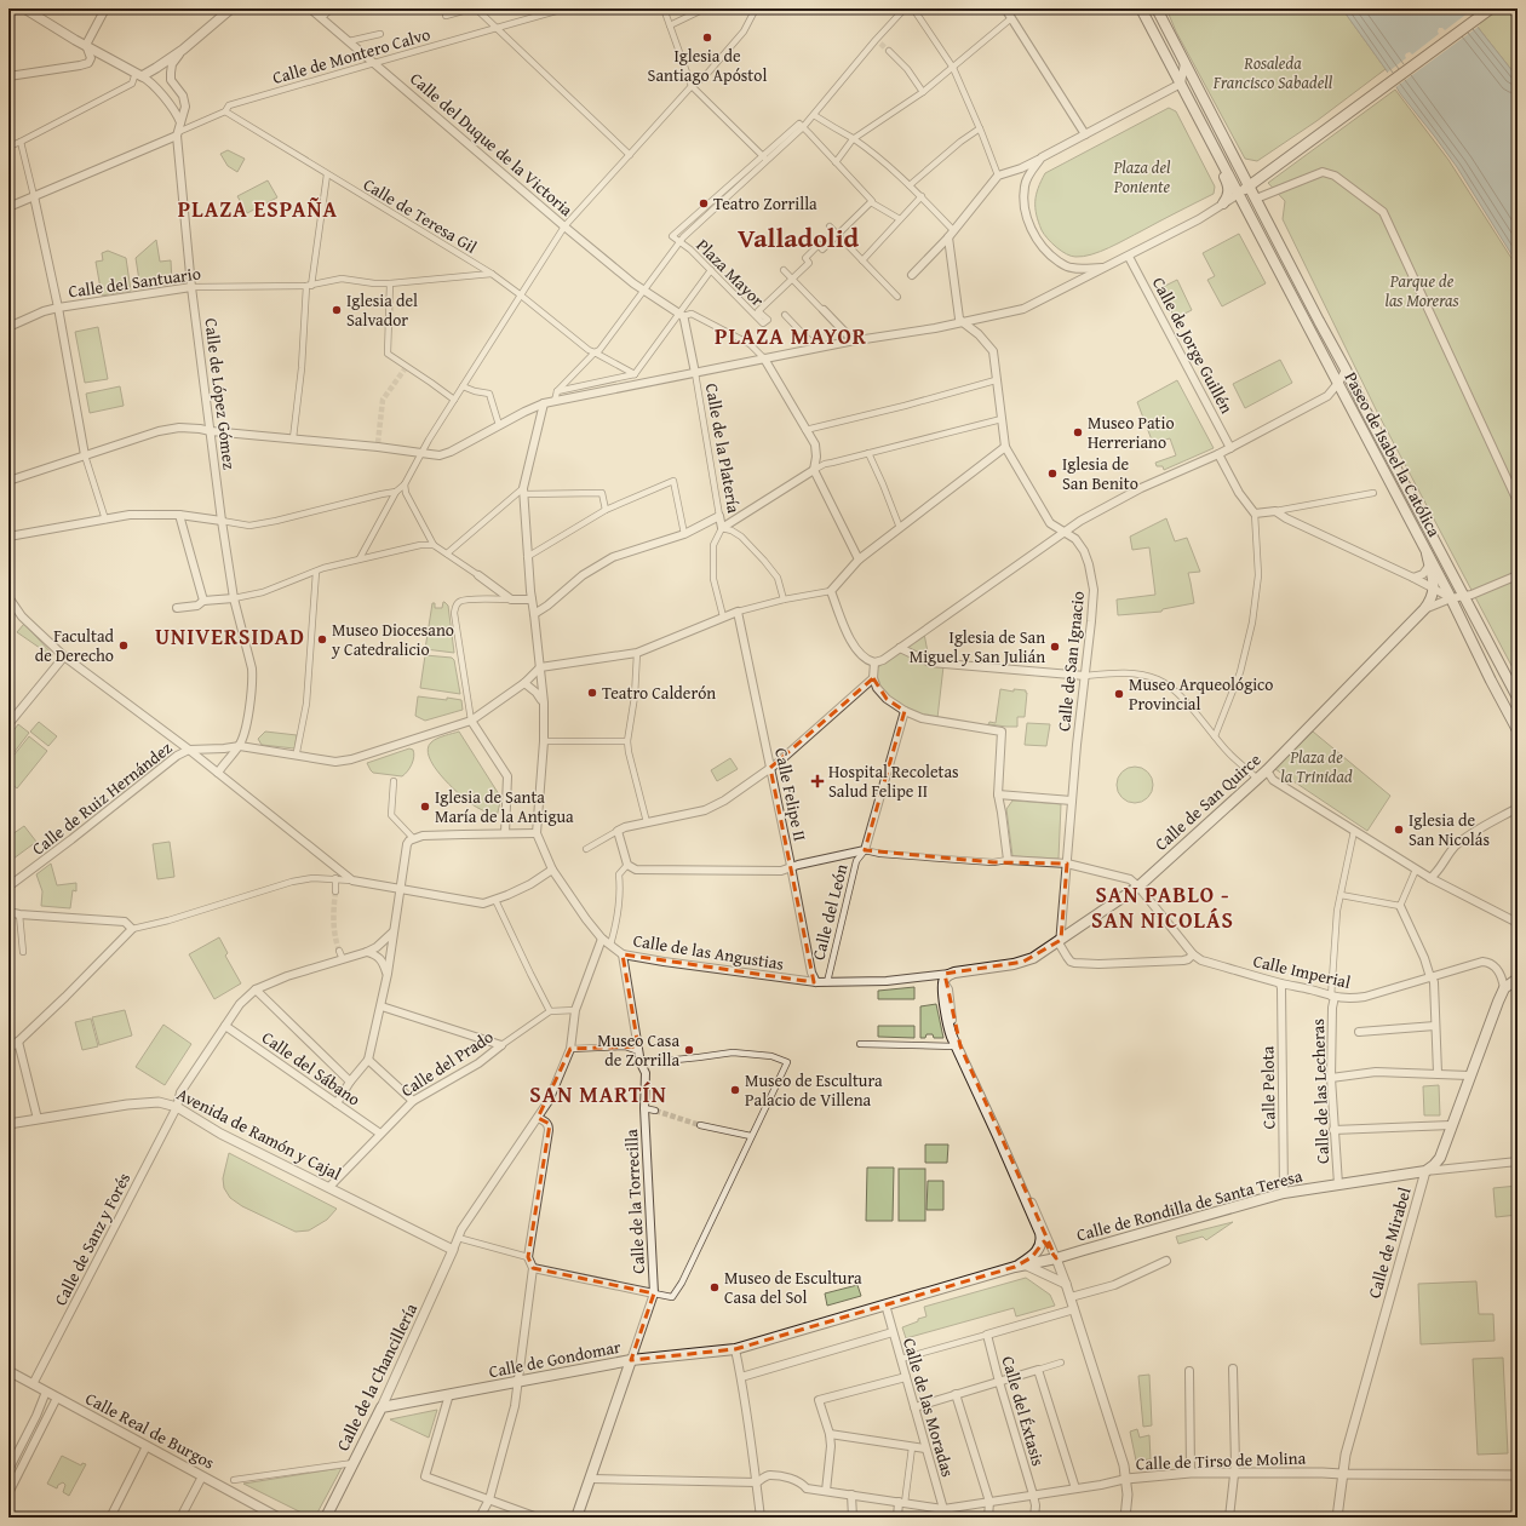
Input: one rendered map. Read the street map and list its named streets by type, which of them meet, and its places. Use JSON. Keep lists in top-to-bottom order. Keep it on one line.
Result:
{"streets":{"main road":["Paseo de Isabel la Católica","Calle de San Quirce","Calle de Rondilla de Santa Teresa","Calle de Mirabel","Calle de Gondomar","Calle de la Chancillería"],"street":["Calle de Montero Calvo","Calle del Duque de la Victoria","Calle de Teresa Gil","Plaza Mayor","Calle del Santuario","Calle de Jorge Guillén","Calle de López Gómez","Calle de la Platería","Calle de San Ignacio","Calle Felipe II","Calle de Ruiz Hernández","Calle del León","Calle de las Angustias","Calle Imperial","Calle del Prado","Calle del Sábano","Calle Pelota","Calle de las Lecheras","Avenida de Ramón y Cajal","Calle de la Torrecilla","Calle de Sanz y Forés","Calle de las Moradas","Calle del Éxtasis","Calle Real de Burgos","Calle de Tirso de Molina"]},"crossings":[["Calle de Montero Calvo","Calle del Duque de la Victoria"],["Calle de Montero Calvo","Calle de Teresa Gil"],["Calle de Montero Calvo","Calle de López Gómez"],["Calle de Teresa Gil","Calle del Santuario"],["Calle del Santuario","Calle de López Gómez"],["Paseo de Isabel la Católica","Calle de San Quirce"],["Calle Felipe II","Calle de las Angustias"],["Calle de San Quirce","Calle de las Angustias"],["Calle de San Quirce","Calle Imperial"],["Calle del León","Calle de las Angustias"],["Calle de las Angustias","Calle de la Torrecilla"],["Calle Imperial","Calle Pelota"],["Calle Imperial","Calle de las Lecheras"],["Calle Imperial","Calle de Mirabel"],["Calle del Prado","Calle del Sábano"],["Calle del Prado","Avenida de Ramón y Cajal"],["Calle del Sábano","Calle de Sanz y Forés"],["Calle Pelota","Calle de Rondilla de Santa Teresa"],["Calle de las Lecheras","Calle de Rondilla de Santa Teresa"],["Avenida de Ramón y Cajal","Calle de Sanz y Forés"],["Avenida de Ramón y Cajal","Calle de la Chancillería"],["Calle de la Torrecilla","Calle de Gondomar"],["Calle de Rondilla de Santa Teresa","Calle de Mirabel"],["Calle de Rondilla de Santa Teresa","Calle de Gondomar"],["Calle de Rondilla de Santa Teresa","Calle de las Moradas"],["Calle de Sanz y Forés","Calle Real de Burgos"],["Calle de Mirabel","Calle de Tirso de Molina"],["Calle de Gondomar","Calle de la Chancillería"],["Calle de las Moradas","Calle de Tirso de Molina"],["Calle del Éxtasis","Calle de Tirso de Molina"]],"districts":["PLAZA ESPAÑA","Valladolid","PLAZA MAYOR","UNIVERSIDAD","SAN PABLO - SAN NICOLÁS","SAN MARTÍN"],"parks":["Rosaleda Francisco Sabadell","Plaza del Poniente","Parque de las Moreras","Plaza de la Trinidad"],"places":{"other":["Iglesia de Santiago Apóstol","Teatro Zorrilla","Iglesia del Salvador","Museo Patio Herreriano","Iglesia de San Benito","Museo Diocesano y Catedralicio","Facultad de Derecho","Iglesia de San Miguel y San Julián","Teatro Calderón","Museo Arqueológico Provincial","Iglesia de Santa María de la Antigua","Iglesia de San Nicolás","Museo Casa de Zorrilla","Museo de Escultura Palacio de Villena","Museo de Escultura Casa del Sol"],"health":["Hospital Recoletas Salud Felipe II"]}}
